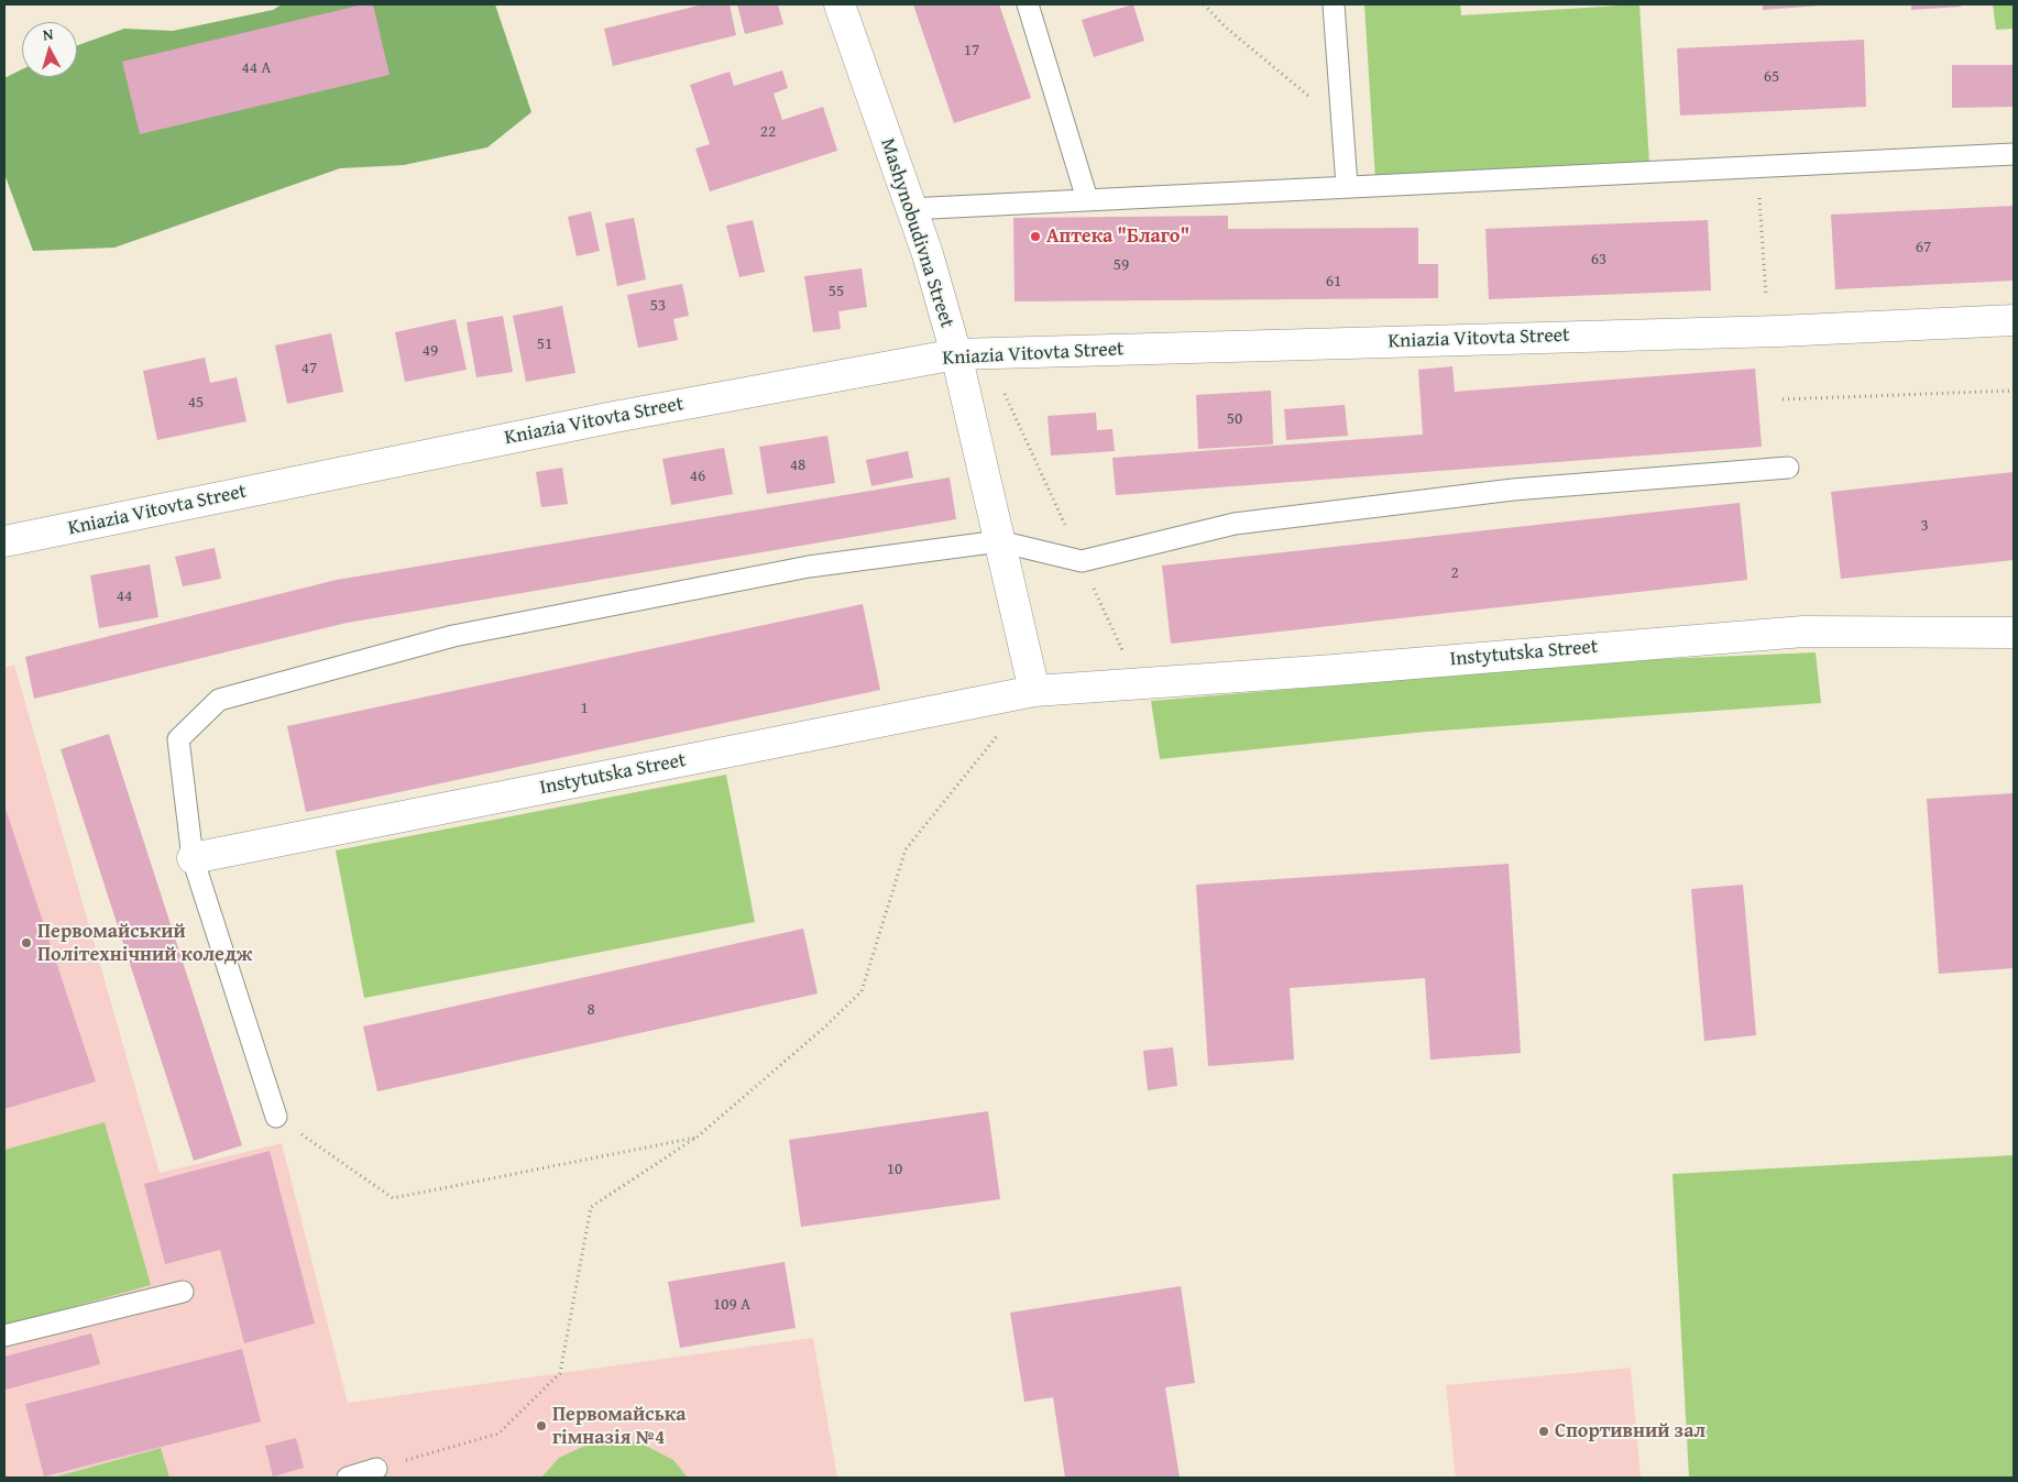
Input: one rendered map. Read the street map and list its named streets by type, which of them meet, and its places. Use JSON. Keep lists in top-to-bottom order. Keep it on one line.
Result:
{"streets":{"street":["Mashynobudivna Street","Kniazia Vitovta Street","Instytutska Street"]},"crossings":[["Mashynobudivna Street","Kniazia Vitovta Street"],["Mashynobudivna Street","Instytutska Street"]],"places":["Аптека \"Благо\"","Первомайський Політехнічний коледж","Первомайська гімназія №4","Спортивний зал"],"house_numbers":["17","44 А","65","22","67","63","59","61","55","53","51","49","47","45","50","48","46","3","2","44","1","8","10","109 А"],"north":"top"}
